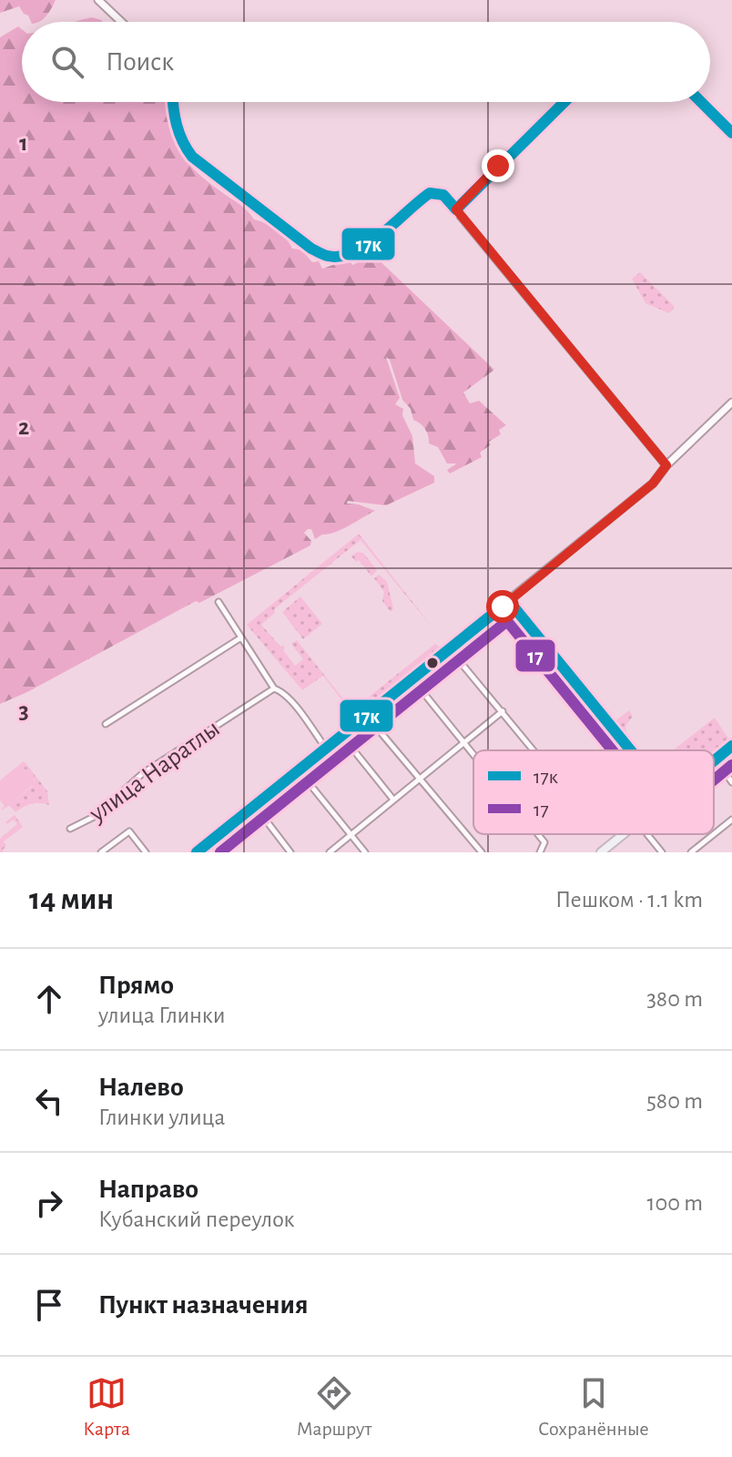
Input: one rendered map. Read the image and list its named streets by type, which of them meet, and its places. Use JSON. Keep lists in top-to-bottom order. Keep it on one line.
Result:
{"streets":{"street":["улица Наратлы"]},"lines":["transit line 17к","transit line 17"],"legend":["17к","17"],"page":{"search":"Поиск","heading":["14 мин","Пешком · 1.1 km"],"list":[["Прямо","улица Глинки","380 m"],["Налево","Глинки улица","580 m"],["Направо","Кубанский переулок","100 m"],"Пункт назначения"],"nav":["Карта","Маршрут","Сохранённые"]},"grid":{"rows":["1","2","3"]}}
